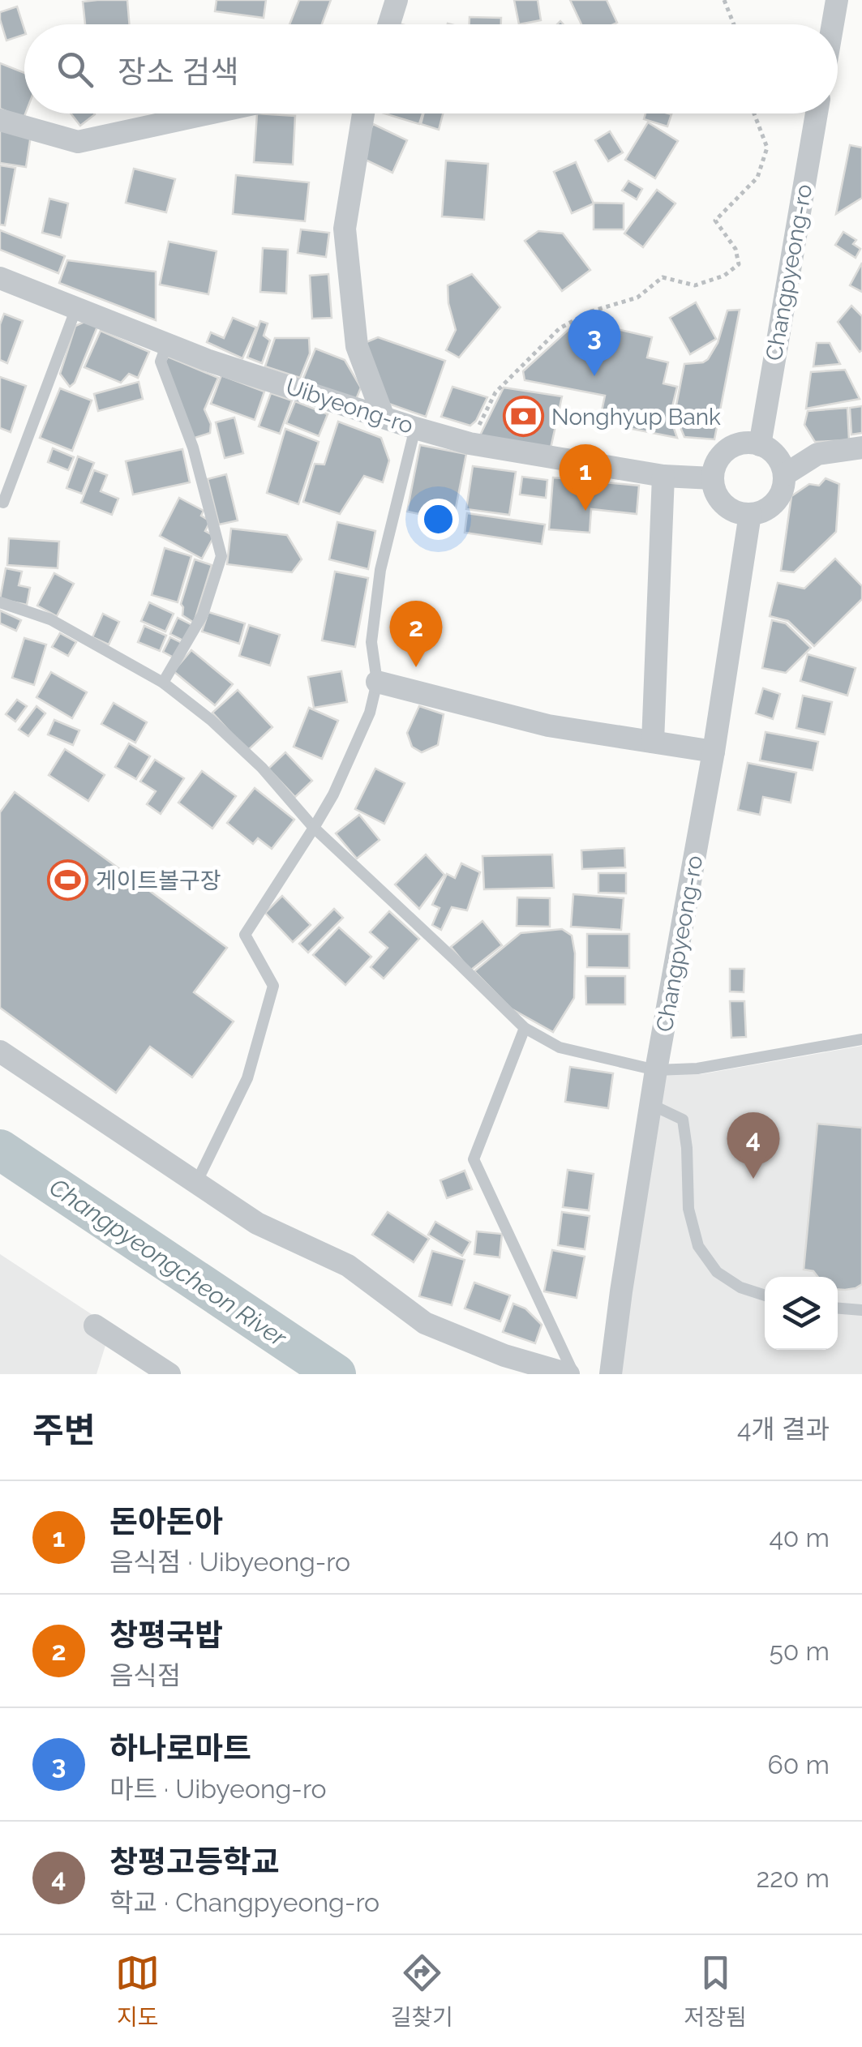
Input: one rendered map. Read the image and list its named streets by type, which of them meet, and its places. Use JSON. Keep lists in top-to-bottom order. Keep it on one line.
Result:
{"streets":{"street":["Changpyeong-ro","Uibyeong-ro"]},"crossings":[["Changpyeong-ro","Uibyeong-ro"]],"water":["Changpyeongcheon River"],"places":{"bank":["Nonghyup Bank"],"sports":["게이트볼구장"]},"page":{"search":"장소 검색","pins":["3","1","2","4"],"heading":["주변","4개 결과"],"list":[{"mark":"1","name":"돈아돈아","note":"음식점 · Uibyeong-ro","value":"40 m"},{"mark":"2","name":"창평국밥","note":"음식점","value":"50 m"},{"mark":"3","name":"하나로마트","note":"마트 · Uibyeong-ro","value":"60 m"},{"mark":"4","name":"창평고등학교","note":"학교 · Changpyeong-ro","value":"220 m"}],"nav":["지도","길찾기","저장됨"]}}
